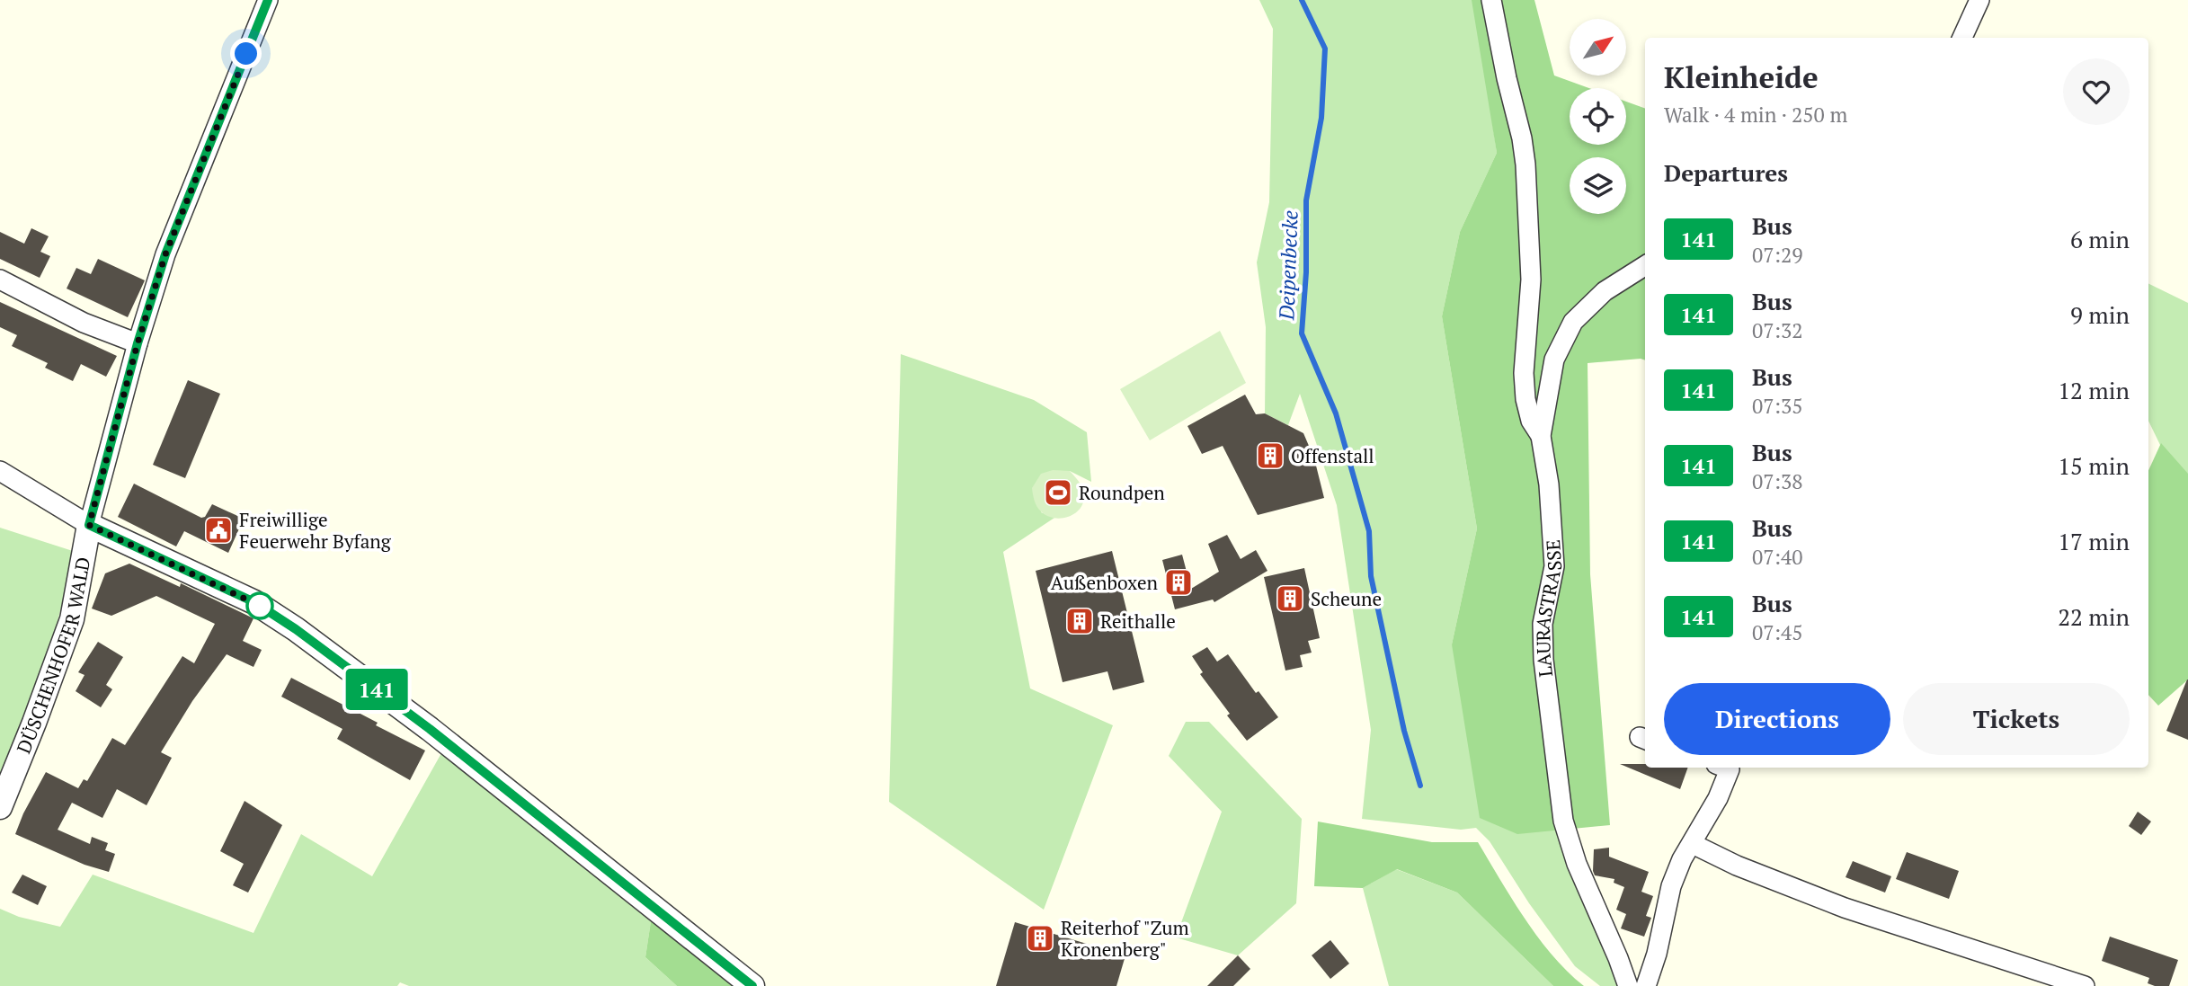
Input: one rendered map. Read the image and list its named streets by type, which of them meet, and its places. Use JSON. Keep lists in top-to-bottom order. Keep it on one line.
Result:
{"streets":{"street":["LAURASTRASSE","DÜSCHENHOFER WALD"]},"water":["Deipenbecke"],"places":{"building":["Offenstall","Außenboxen","Scheune","Reithalle","Reiterhof \"Zum Kronenberg\""],"sports":["Roundpen"],"public building":["Freiwillige Feuerwehr Byfang"]},"lines":["bus line 141"],"north":"top right","page":{"on_map":"141","heading":[["Kleinheide","Walk · 4 min · 250 m"],"Departures"],"list":[{"mark":"141","name":"Bus","note":"07:29","value":"6 min"},{"mark":"141","name":"Bus","note":"07:32","value":"9 min"},{"mark":"141","name":"Bus","note":"07:35","value":"12 min"},{"mark":"141","name":"Bus","note":"07:38","value":"15 min"},{"mark":"141","name":"Bus","note":"07:40","value":"17 min"},{"mark":"141","name":"Bus","note":"07:45","value":"22 min"}],"buttons":["Directions","Tickets"]}}
